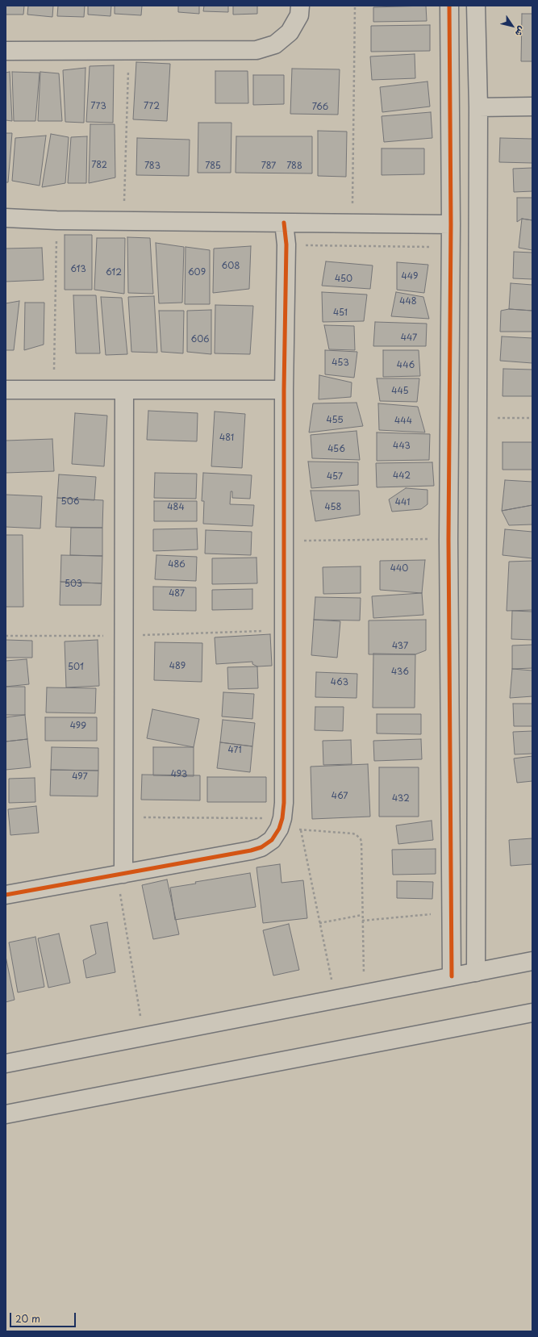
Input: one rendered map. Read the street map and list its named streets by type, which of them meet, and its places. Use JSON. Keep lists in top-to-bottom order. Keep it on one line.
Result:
{"house_numbers":["773","772","766","782","783","785","787","788","608","613","612","609","449","450","448","451","447","606","453","446","445","455","444","481","443","456","442","457","506","441","484","458","486","440","503","487","437","489","501","436","463","499","471","493","497","467","432"],"scale_bar":"20 m","north":"bottom right"}
